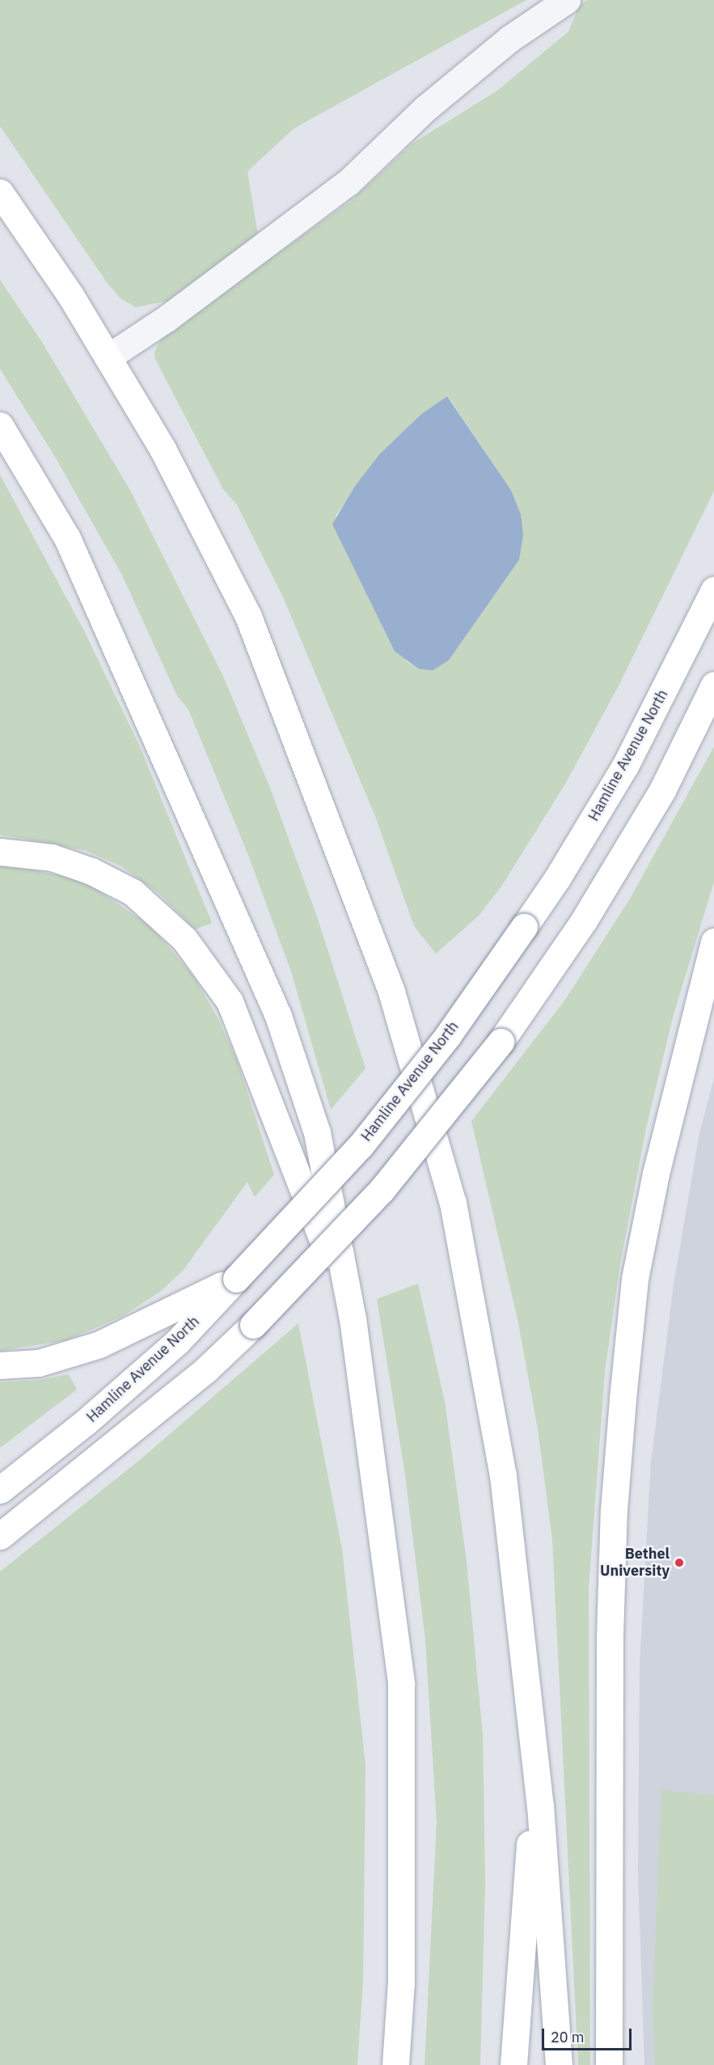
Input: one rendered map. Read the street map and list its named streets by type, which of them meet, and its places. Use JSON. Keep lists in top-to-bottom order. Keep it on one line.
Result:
{"streets":{"highway":["Hamline Avenue North"]},"places":["Bethel University"],"scale_bar":"20 m"}
